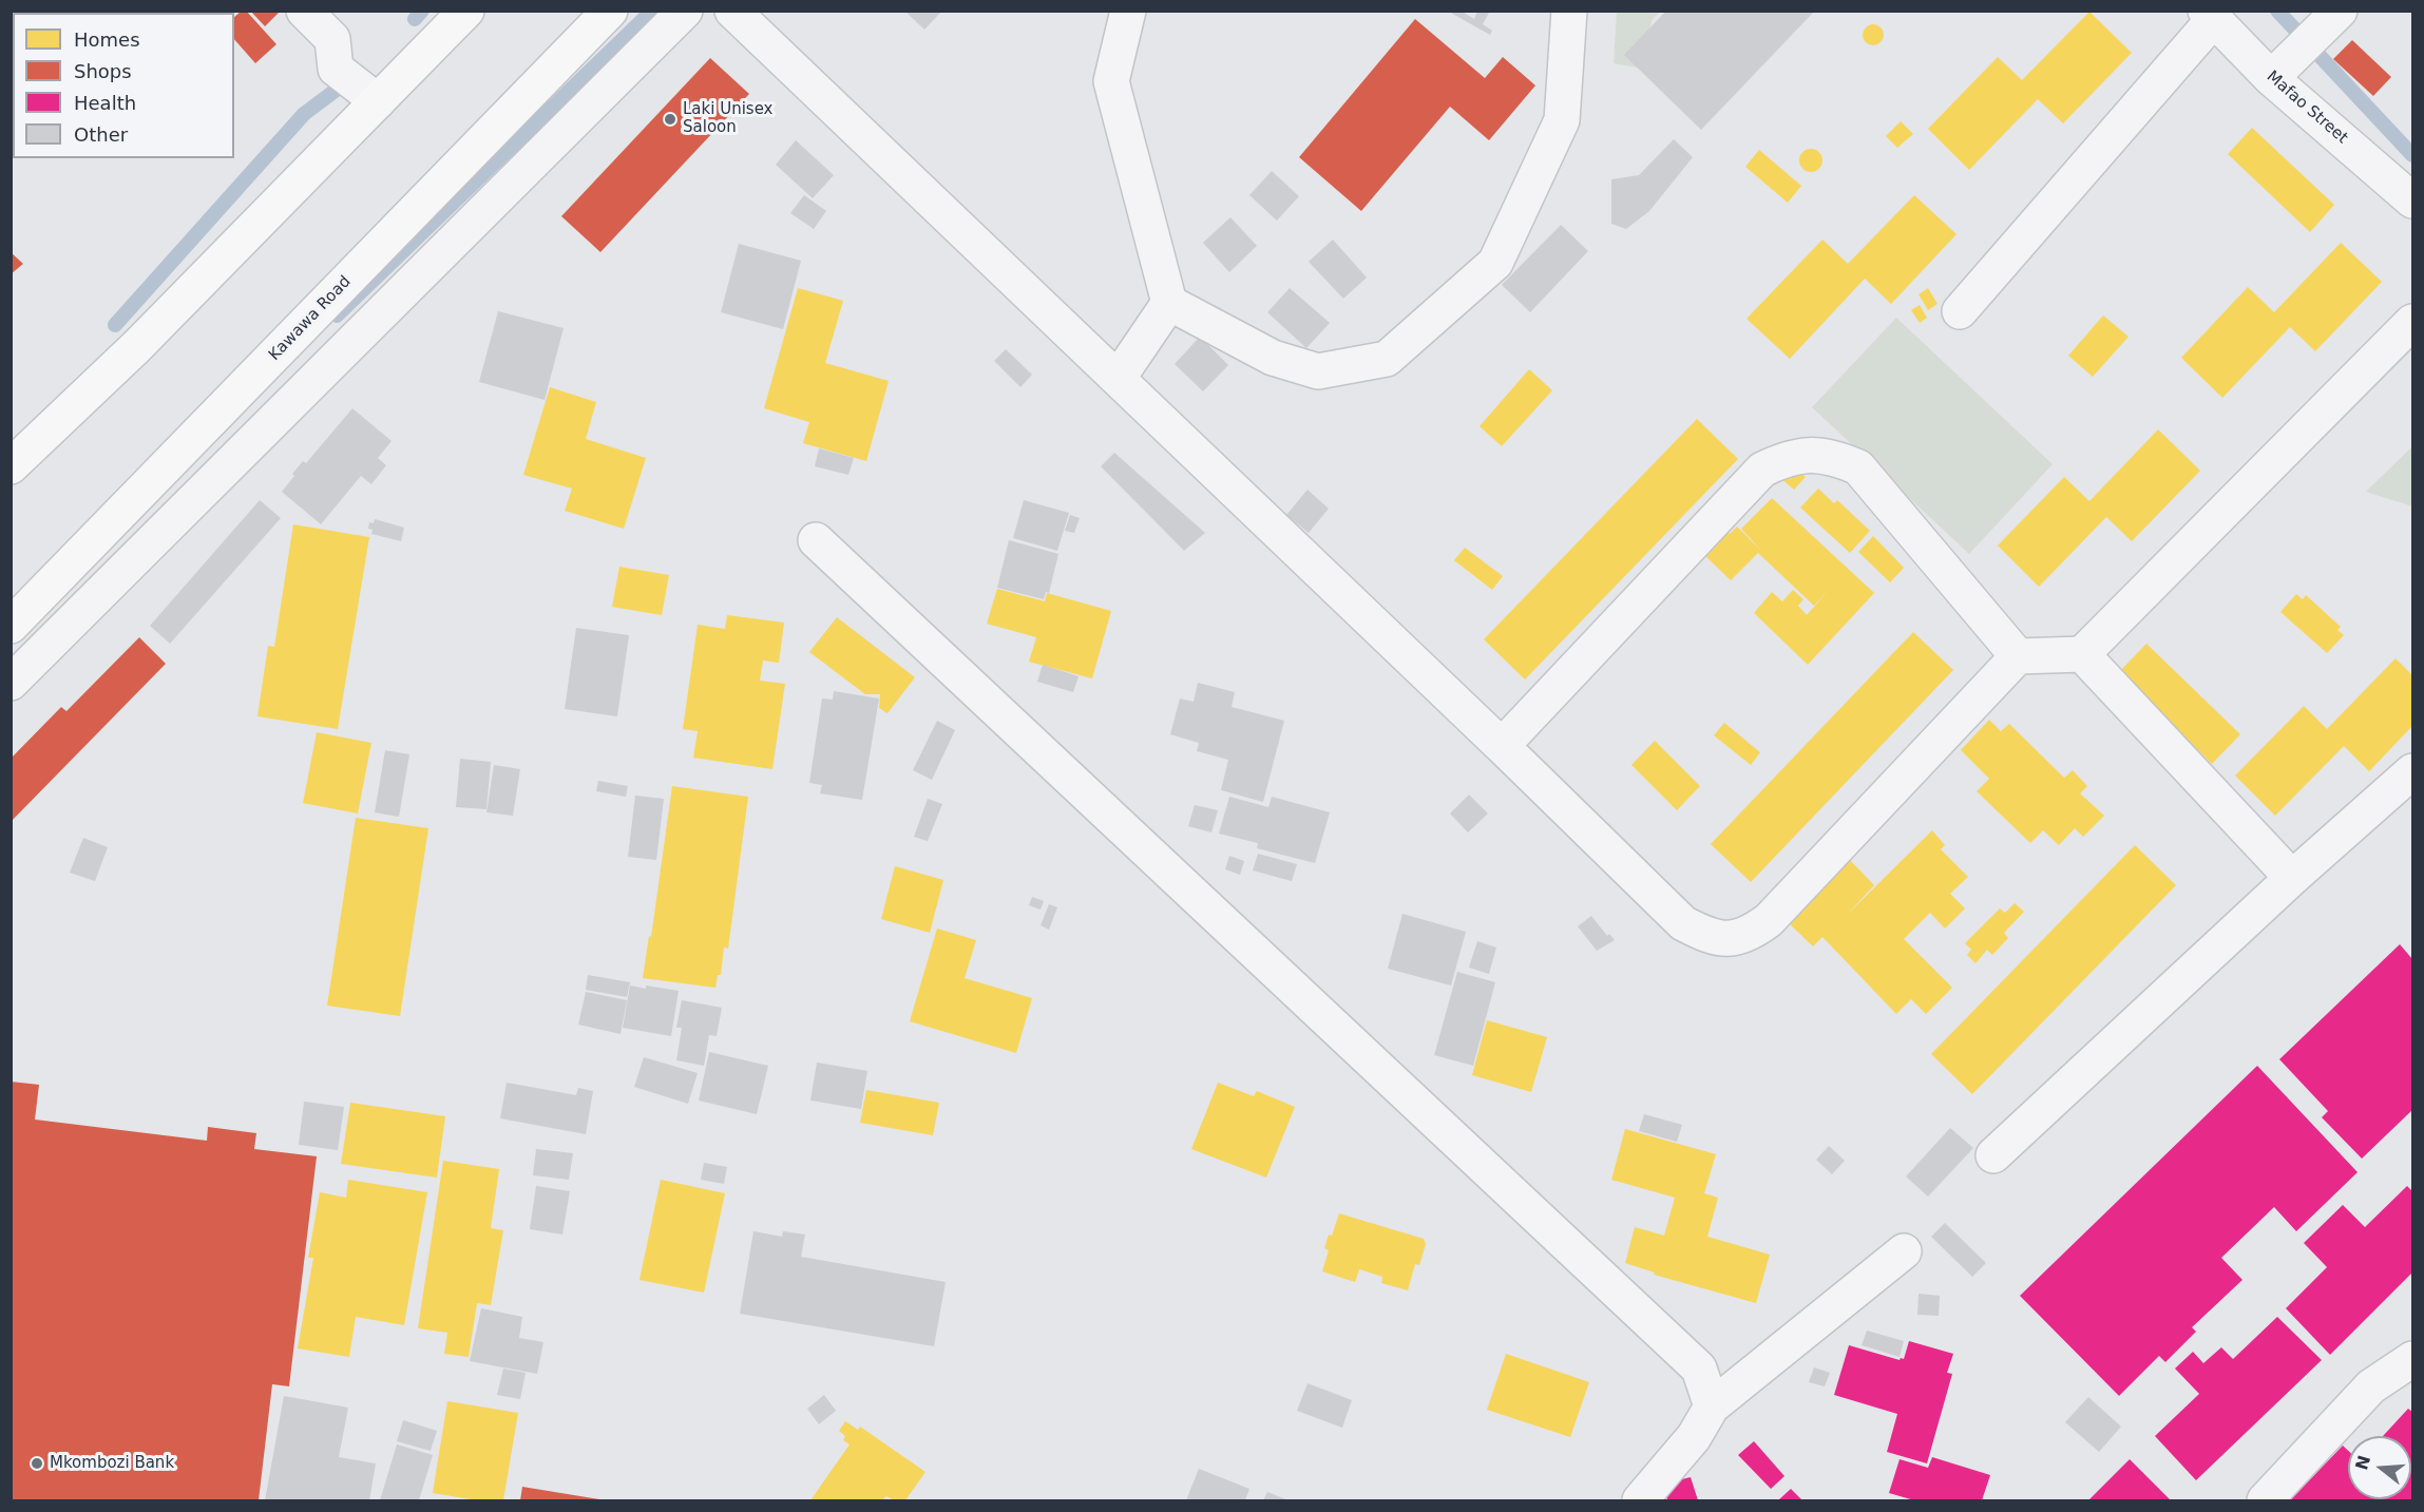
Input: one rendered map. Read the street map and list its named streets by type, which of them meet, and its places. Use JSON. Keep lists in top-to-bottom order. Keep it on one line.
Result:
{"streets":{"main road":["Kawawa Road"],"street":["Mafao Street"]},"places":["Laki Unisex Saloon","Mkombozi Bank"],"legend":["Homes","Shops","Health","Other"],"north":"left"}
